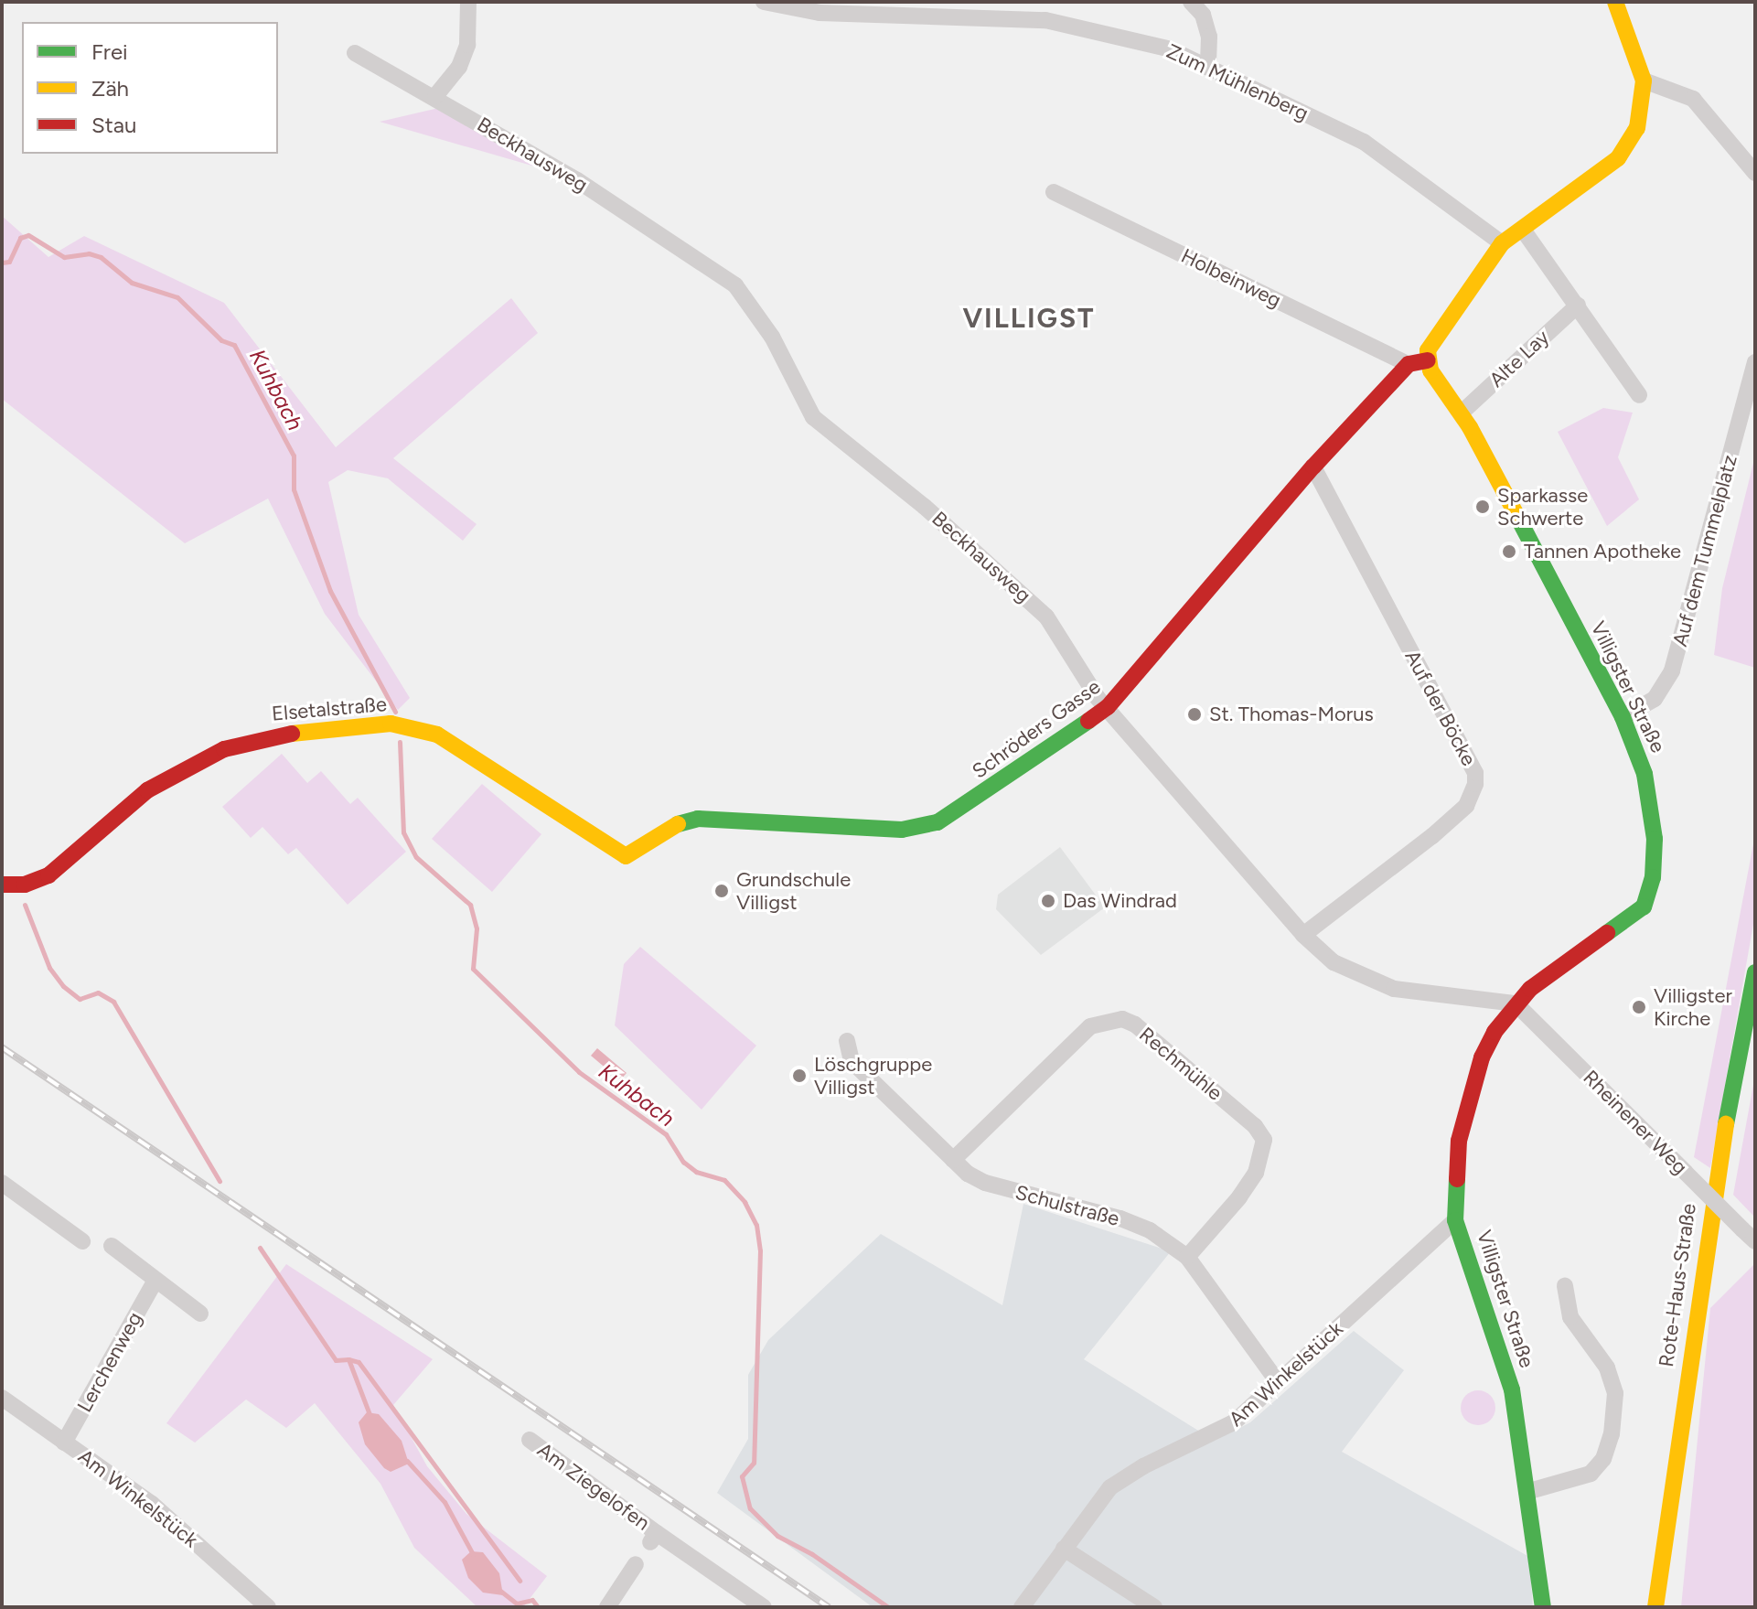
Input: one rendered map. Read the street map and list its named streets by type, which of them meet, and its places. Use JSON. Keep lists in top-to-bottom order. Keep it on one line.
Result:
{"streets":{"street":["Zum Mühlenberg","Beckhausweg","Holbeinweg","Alte Lay","Auf dem Tummelplatz","Villigster Straße","Auf der Böcke","Elsetalstraße","Schröders Gasse","Rechmühle","Rheinener Weg","Schulstraße","Rote-Haus-Straße","Lerchenweg","Am Winkelstück","Am Ziegelofen"]},"crossings":[["Beckhausweg","Villigster Straße"],["Beckhausweg","Auf der Böcke"],["Beckhausweg","Schröders Gasse"],["Beckhausweg","Rheinener Weg"],["Holbeinweg","Schröders Gasse"],["Alte Lay","Villigster Straße"],["Auf dem Tummelplatz","Villigster Straße"],["Villigster Straße","Rheinener Weg"],["Villigster Straße","Am Winkelstück"],["Auf der Böcke","Schröders Gasse"],["Elsetalstraße","Schröders Gasse"],["Rechmühle","Schulstraße"],["Schulstraße","Am Winkelstück"],["Lerchenweg","Am Winkelstück"]],"districts":["VILLIGST"],"water":["Kuhbach"],"places":["Sparkasse Schwerte","Tannen Apotheke","St. Thomas-Morus","Grundschule Villigst","Das Windrad","Villigster Kirche","Löschgruppe Villigst"],"legend":["Frei","Zäh","Stau"]}
